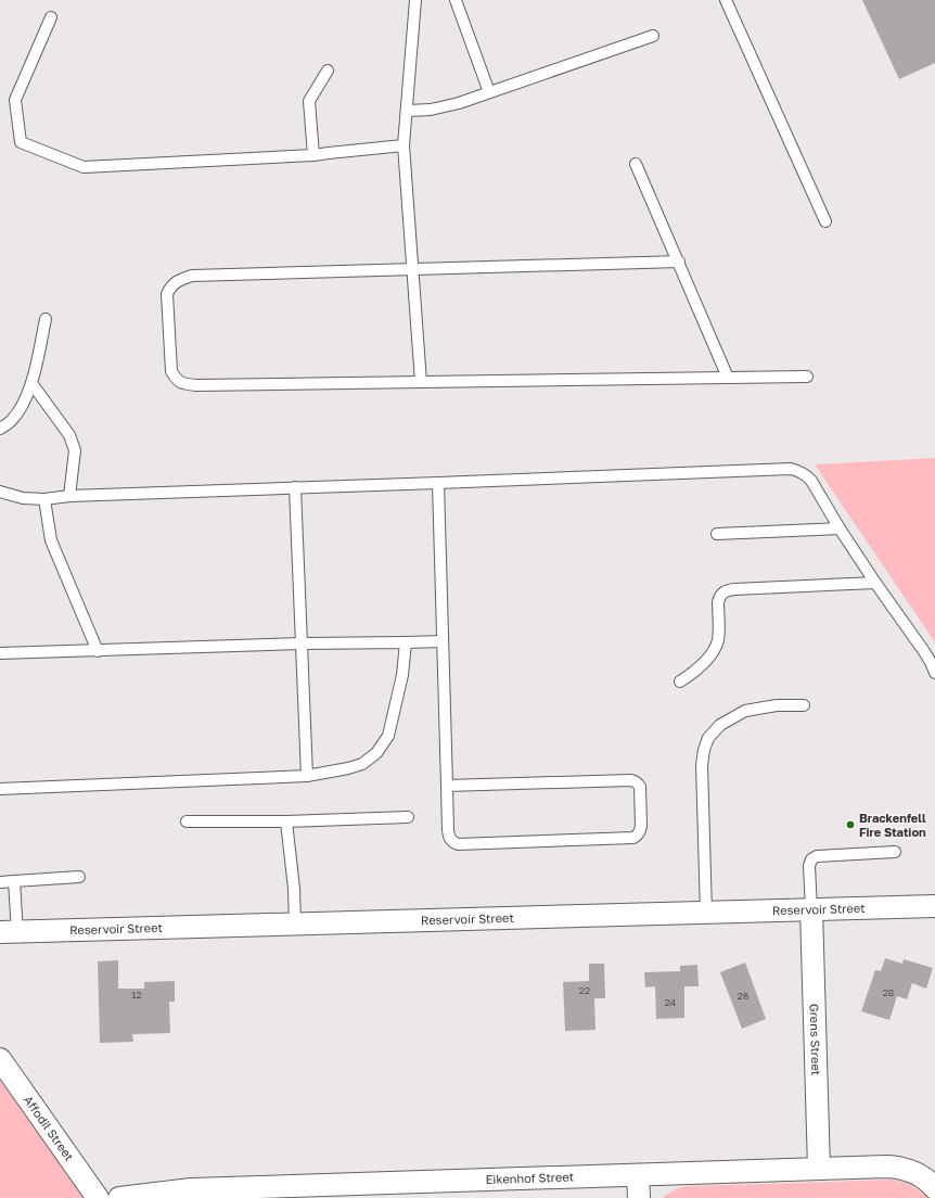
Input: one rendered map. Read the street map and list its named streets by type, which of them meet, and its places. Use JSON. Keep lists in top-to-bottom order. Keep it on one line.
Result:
{"streets":{"street":["Reservoir Street","Grens Street","Affodil Street","Eikenhof Street"]},"crossings":[["Reservoir Street","Grens Street"],["Grens Street","Eikenhof Street"]],"places":["Brackenfell Fire Station"],"house_numbers":["22","28","12","26","24"]}
